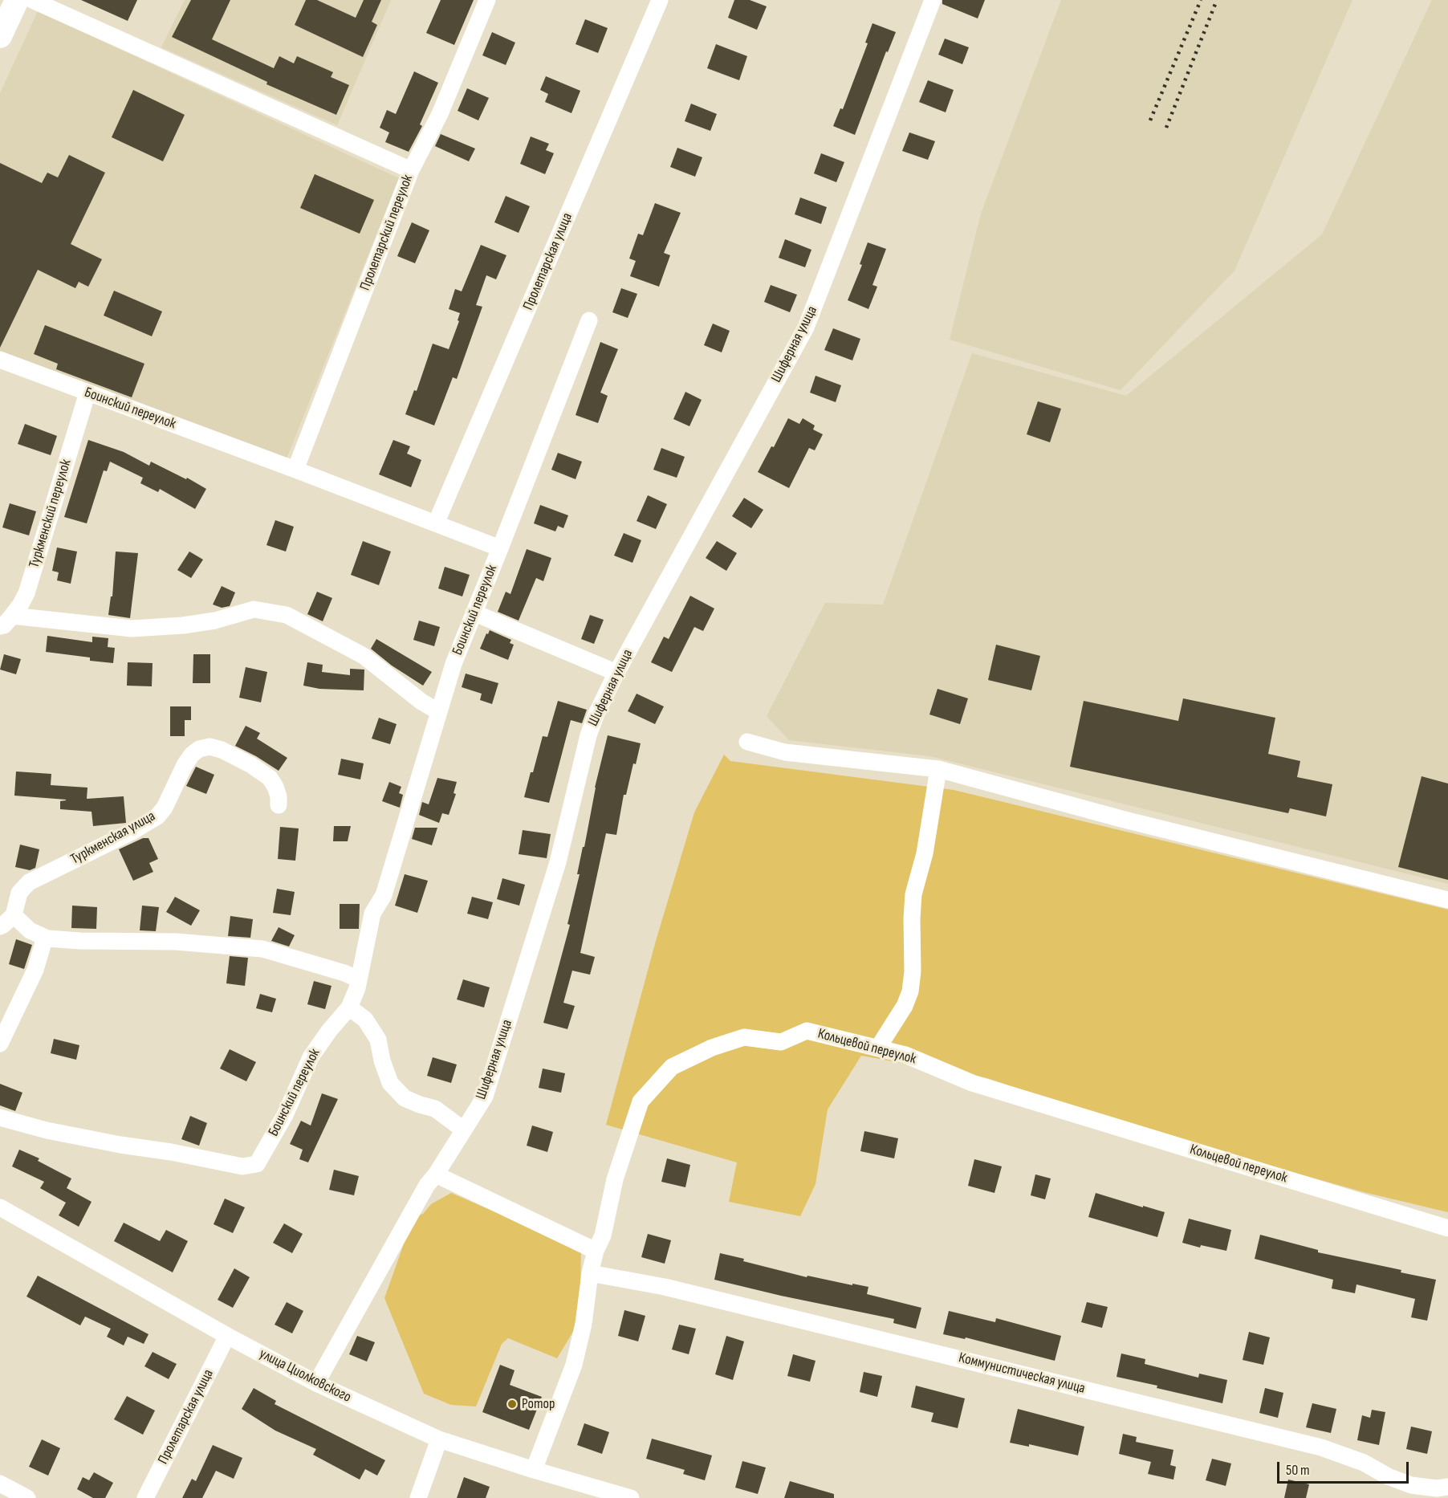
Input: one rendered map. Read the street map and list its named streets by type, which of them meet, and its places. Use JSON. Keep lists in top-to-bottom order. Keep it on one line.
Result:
{"streets":{"street":["Пролетарский переулок","Пролетарская улица","Шиферная улица","Боинский переулок","Туркменский переулок","Туркменская улица","Кольцевой переулок","Коммунистическая улица","улица Циолковского"]},"crossings":[["Пролетарский переулок","Боинский переулок"],["Пролетарская улица","Боинский переулок"],["Пролетарская улица","улица Циолковского"],["Шиферная улица","улица Циолковского"],["Боинский переулок","Туркменский переулок"],["Кольцевой переулок","Коммунистическая улица"],["Кольцевой переулок","улица Циолковского"]],"places":["Poтор"],"scale_bar":"50 m"}
